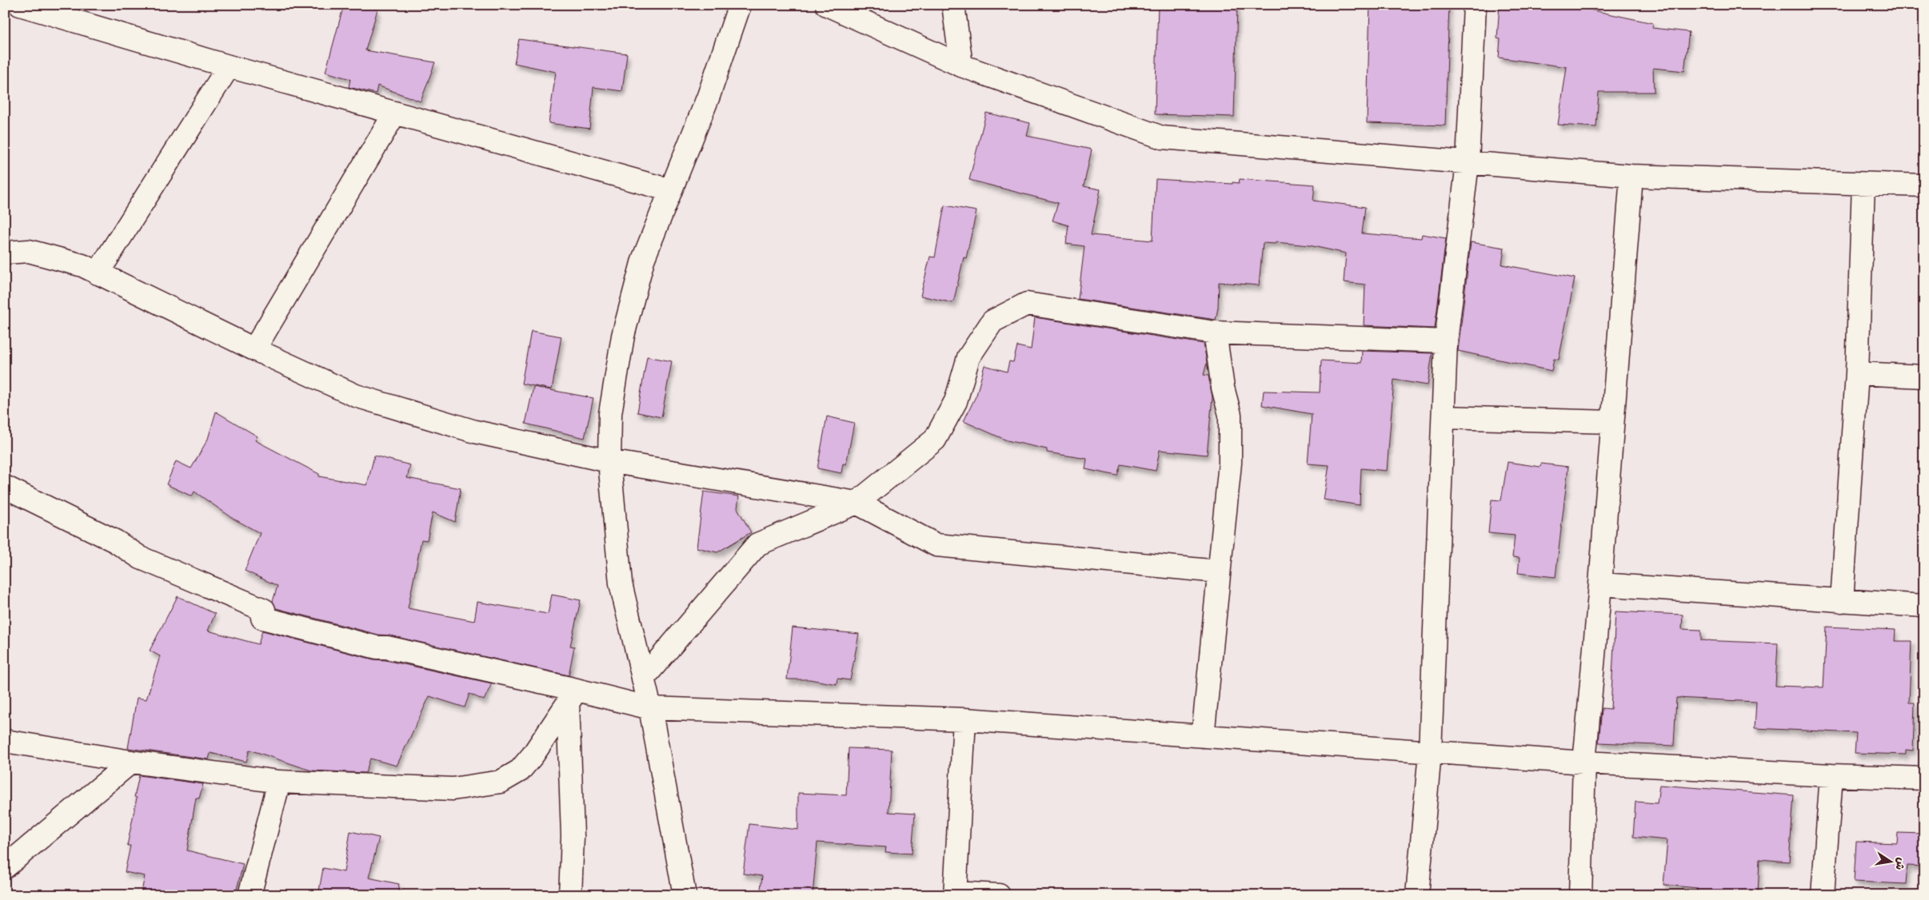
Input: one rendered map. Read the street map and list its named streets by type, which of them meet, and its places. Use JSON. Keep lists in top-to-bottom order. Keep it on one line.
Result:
{"north":"right"}
